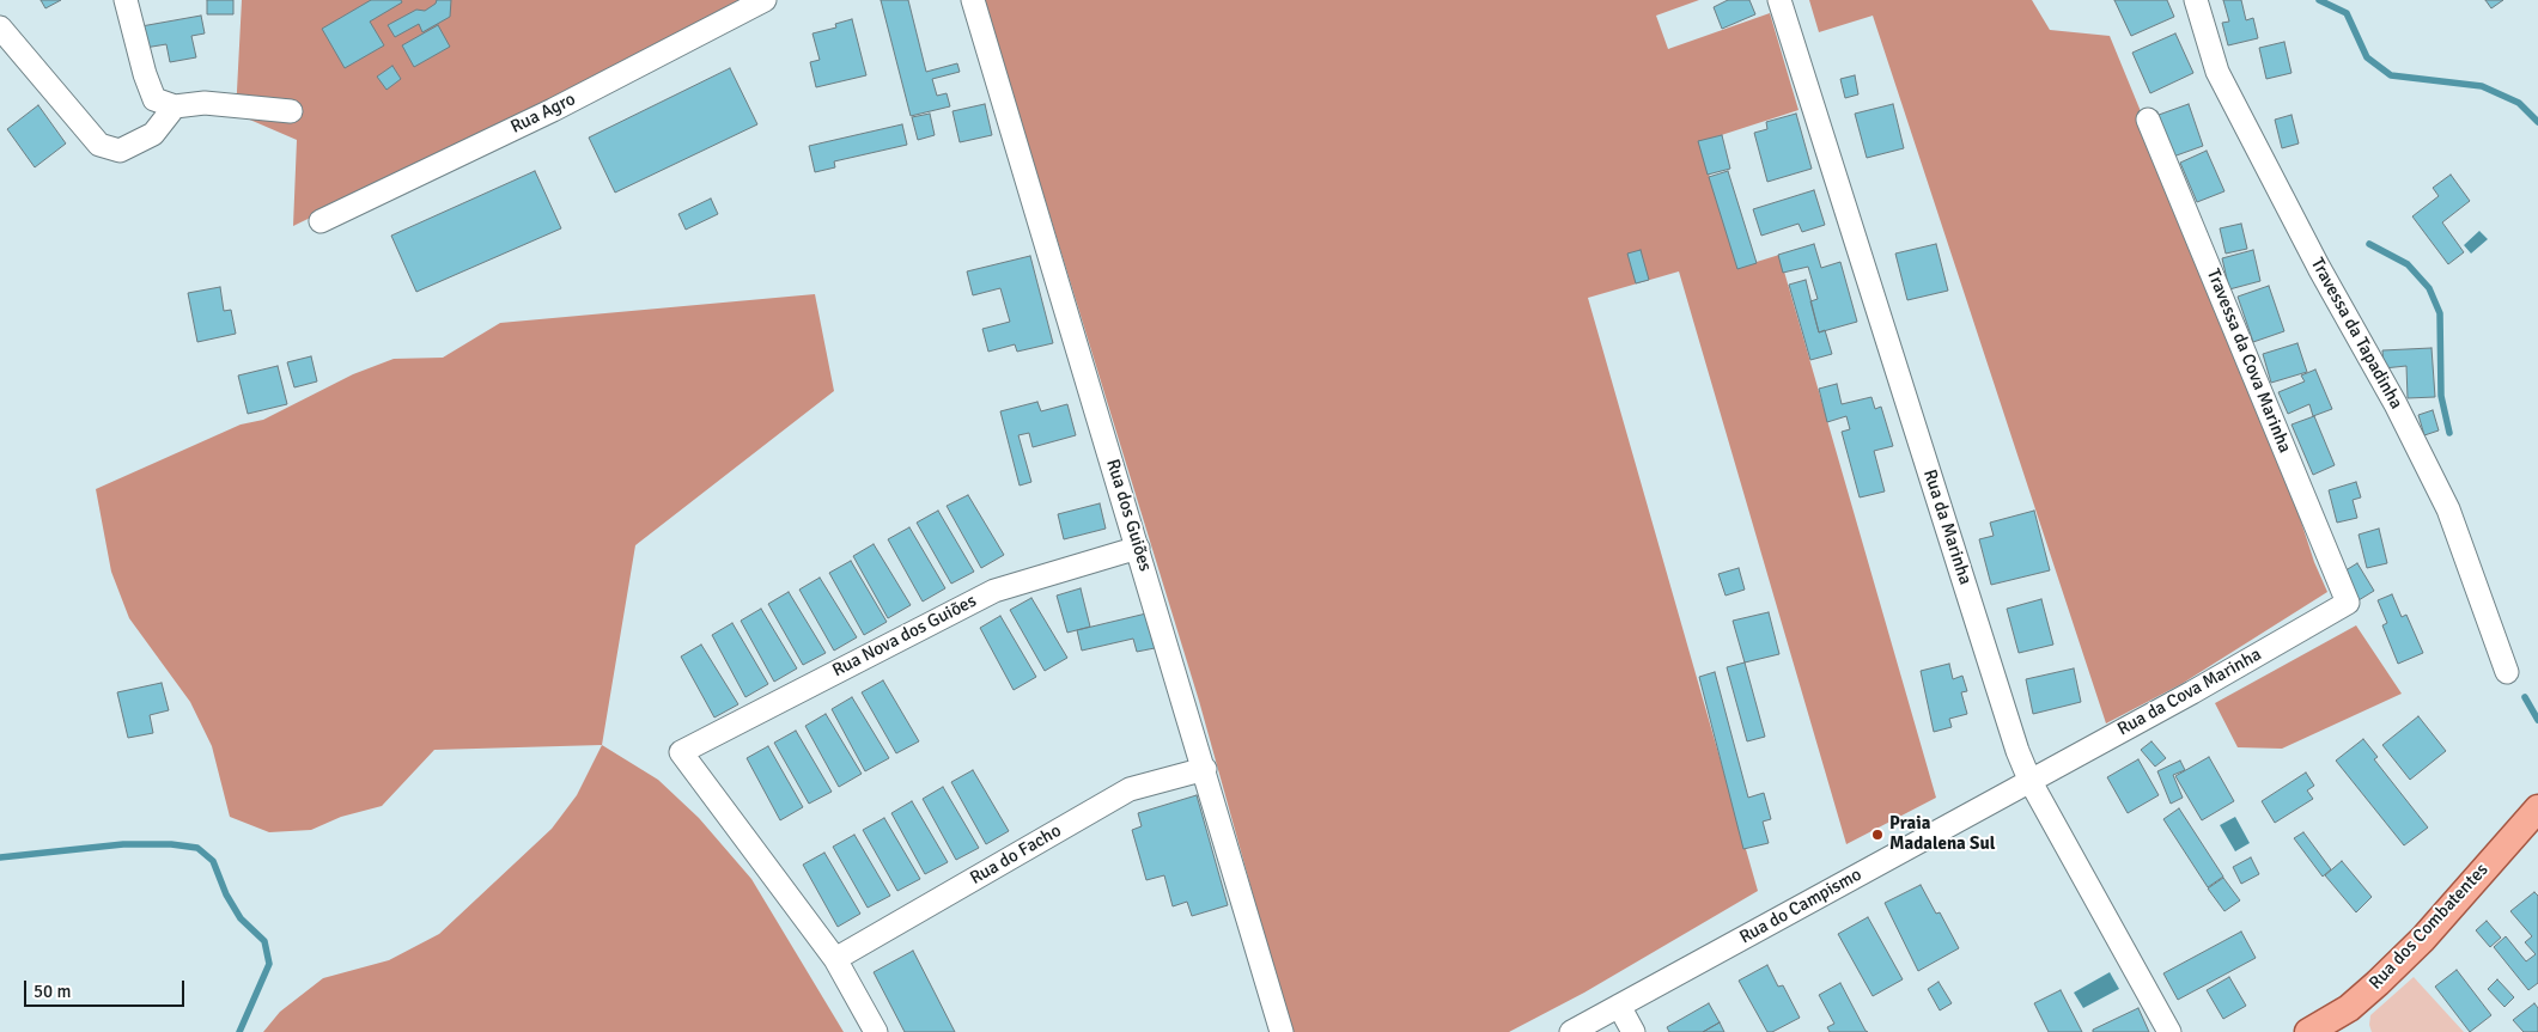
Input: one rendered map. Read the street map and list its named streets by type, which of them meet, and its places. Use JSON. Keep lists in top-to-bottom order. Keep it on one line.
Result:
{"streets":{"main road":["Rua dos Combatentes"],"street":["Rua Agro","Travessa da Tapadinha","Travessa da Cova Marinha","Rua dos Guiões","Rua da Marinha","Rua Nova dos Guiões","Rua da Cova Marinha","Rua do Facho","Rua do Campismo"]},"crossings":[["Travessa da Cova Marinha","Rua da Cova Marinha"],["Rua dos Guiões","Rua Nova dos Guiões"],["Rua dos Guiões","Rua do Facho"],["Rua da Marinha","Rua da Cova Marinha"],["Rua da Marinha","Rua do Campismo"],["Rua Nova dos Guiões","Rua do Facho"],["Rua da Cova Marinha","Rua do Campismo"]],"places":["Praia Madalena Sul"],"scale_bar":"50 m"}
